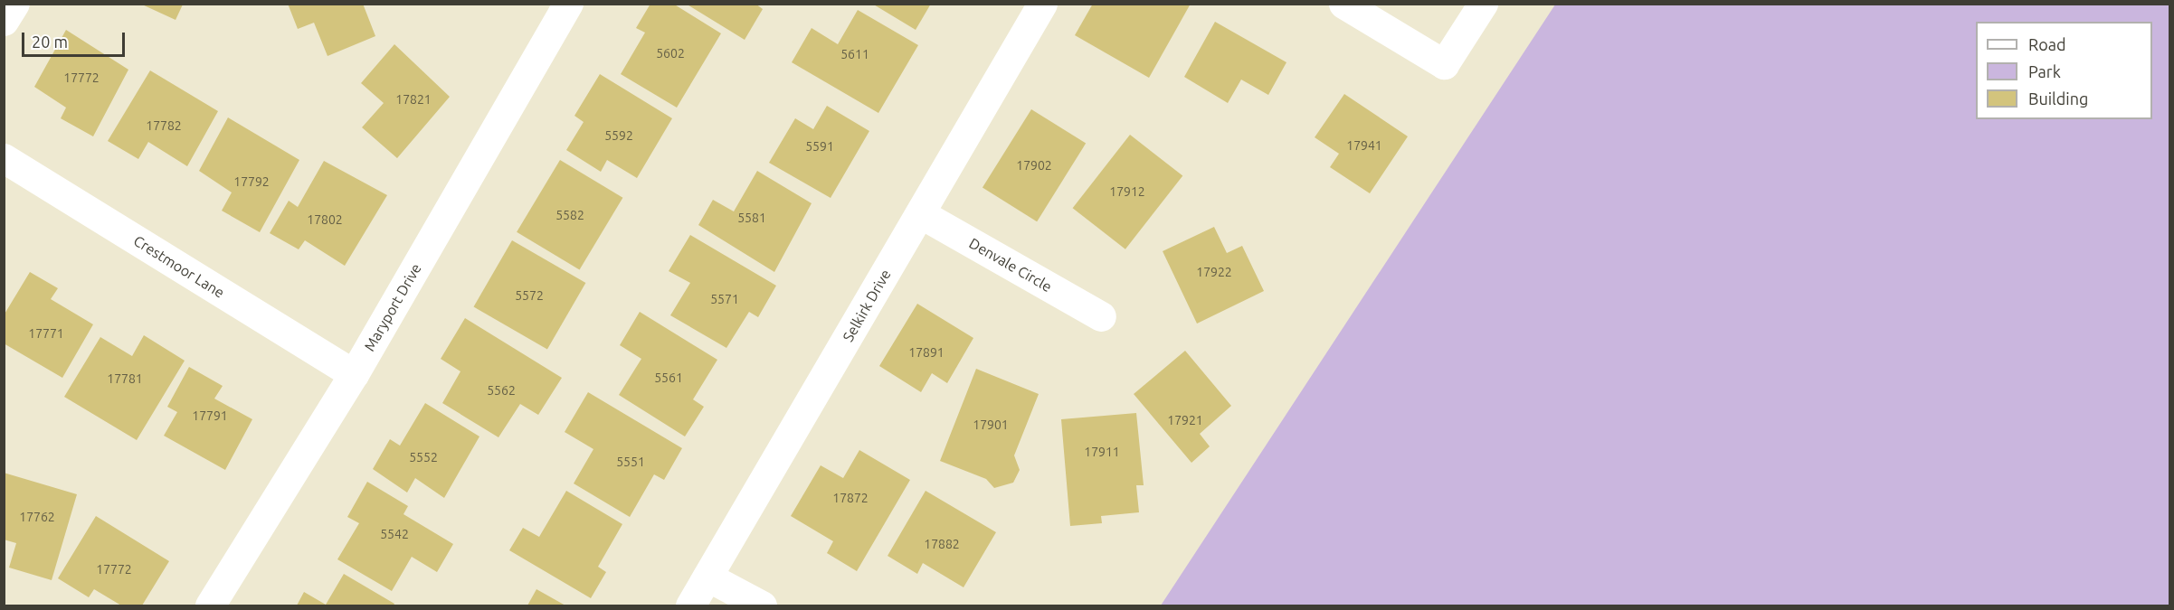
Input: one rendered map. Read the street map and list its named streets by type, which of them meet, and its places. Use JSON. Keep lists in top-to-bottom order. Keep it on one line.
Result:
{"streets":{"street":["Denvale Circle","Crestmoor Lane","Selkirk Drive","Maryport Drive"]},"crossings":[["Denvale Circle","Selkirk Drive"],["Crestmoor Lane","Maryport Drive"]],"house_numbers":["5602","5611","17772","17821","17782","5592","17941","5591","17902","17792","17912","5582","5581","17802","17922","5572","5571","17771","17891","5561","17781","5562","17791","17921","17901","17911","5552","5551","17872","17762","5542","17882","17772"],"legend":["Road","Park","Building"],"scale_bar":"20 m"}
